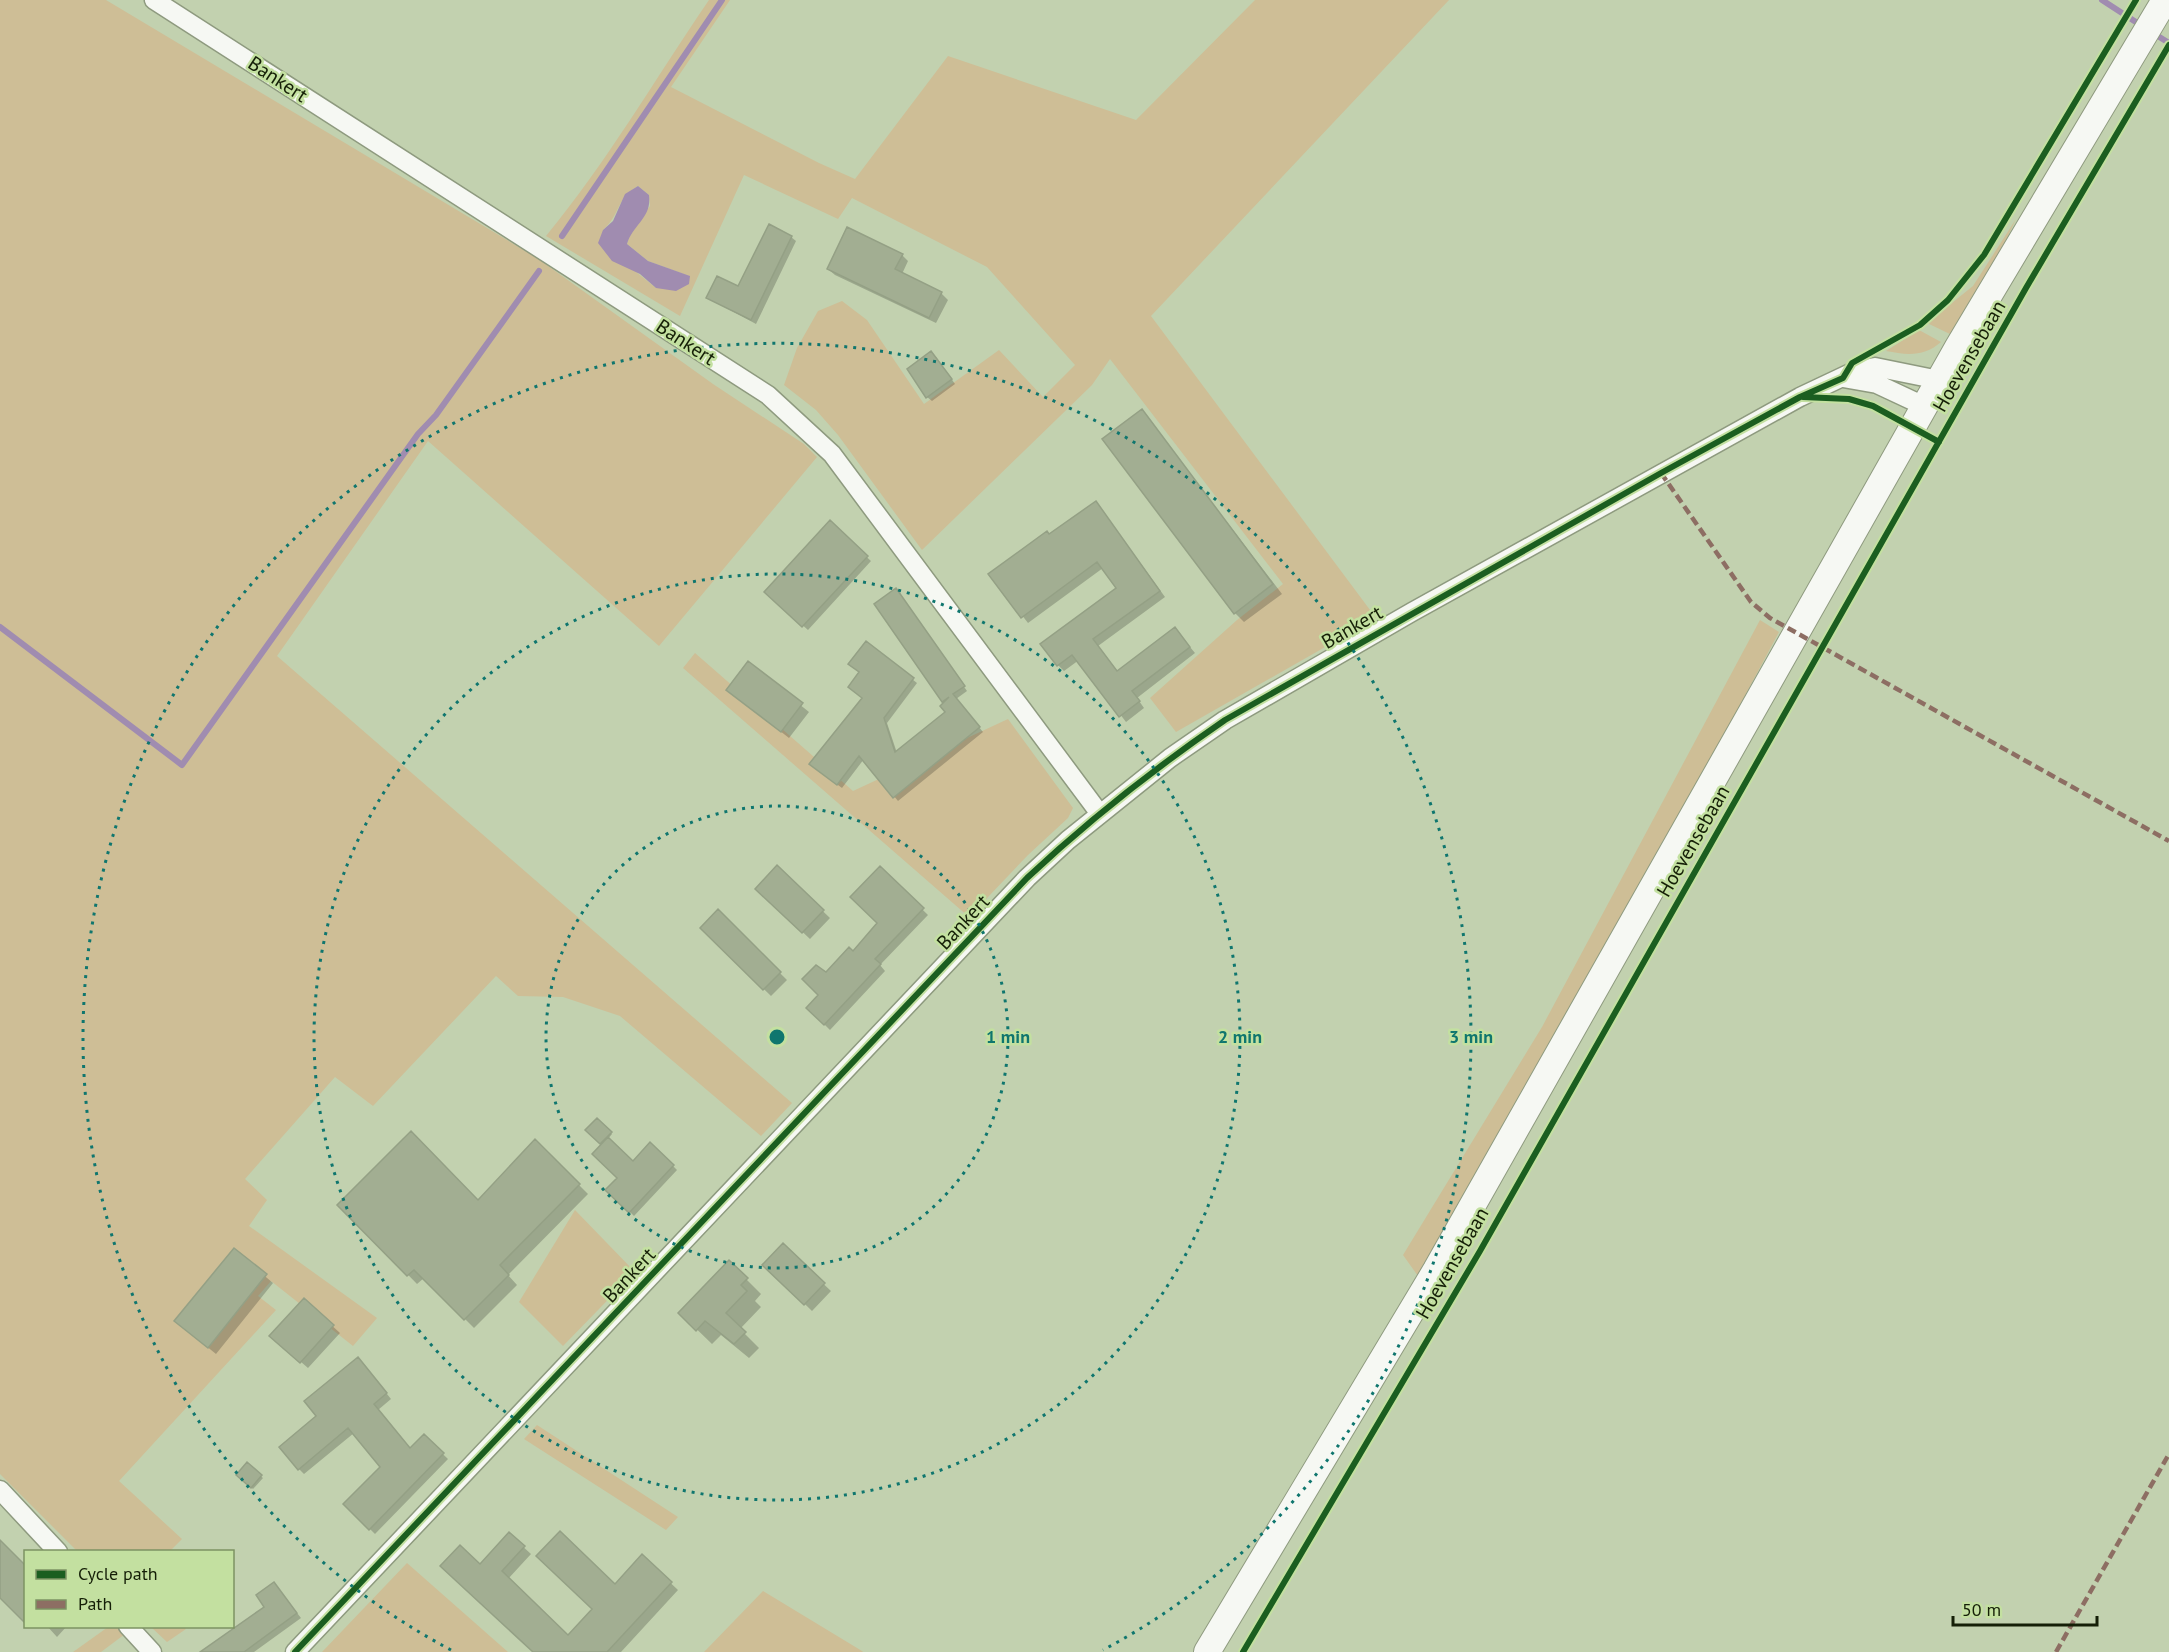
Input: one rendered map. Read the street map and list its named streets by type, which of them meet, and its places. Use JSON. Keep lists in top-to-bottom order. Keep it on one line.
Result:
{"streets":{"main road":["Hoevensebaan"],"street":["Bankert"]},"crossings":[["Bankert","Hoevensebaan"]],"legend":["Cycle path","Path"],"scale_bar":"50 m","rings":["1 min","2 min","3 min"]}
